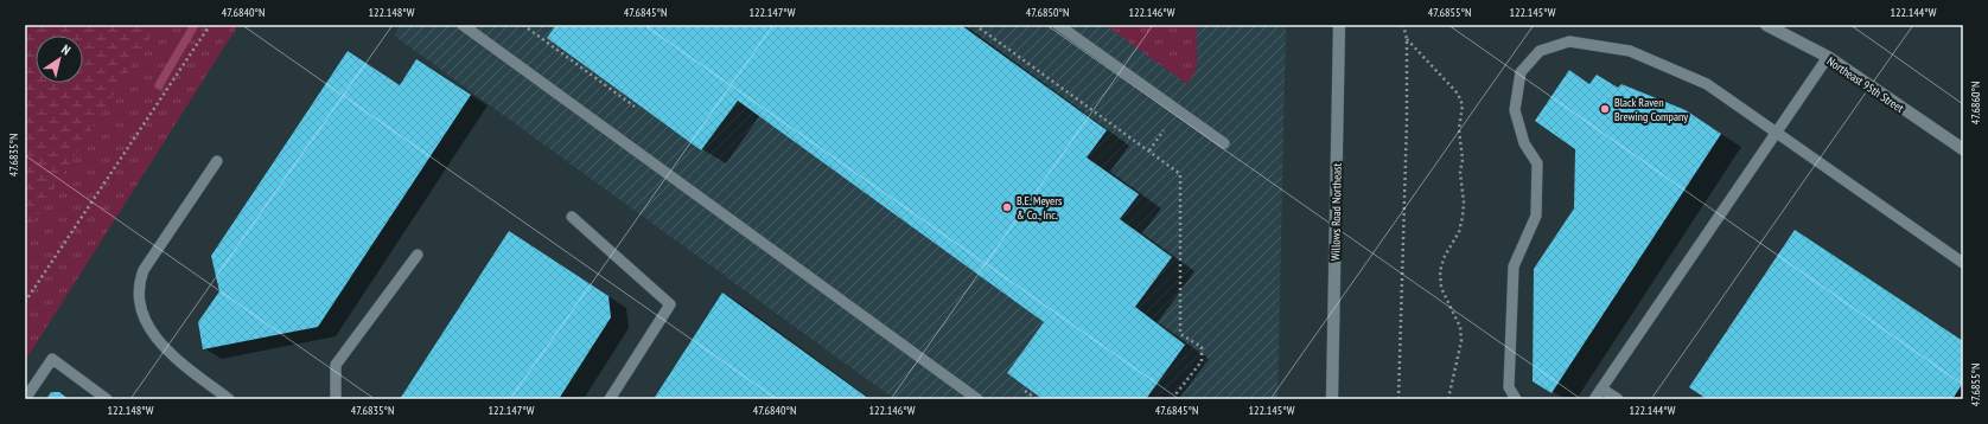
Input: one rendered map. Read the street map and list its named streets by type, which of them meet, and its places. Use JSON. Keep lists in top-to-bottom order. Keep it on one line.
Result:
{"streets":{"main road":["Northeast 95th Street","Willows Road Northeast"]},"places":["Black Raven Brewing Company","B.E. Meyers & Co., Inc."],"north":"top right","coordinates":["47.6840°N","122.148°W","47.6845°N","122.147°W","47.6850°N","122.146°W","47.6855°N","122.145°W","122.144°W","47.6860°N","47.6835°N"]}
